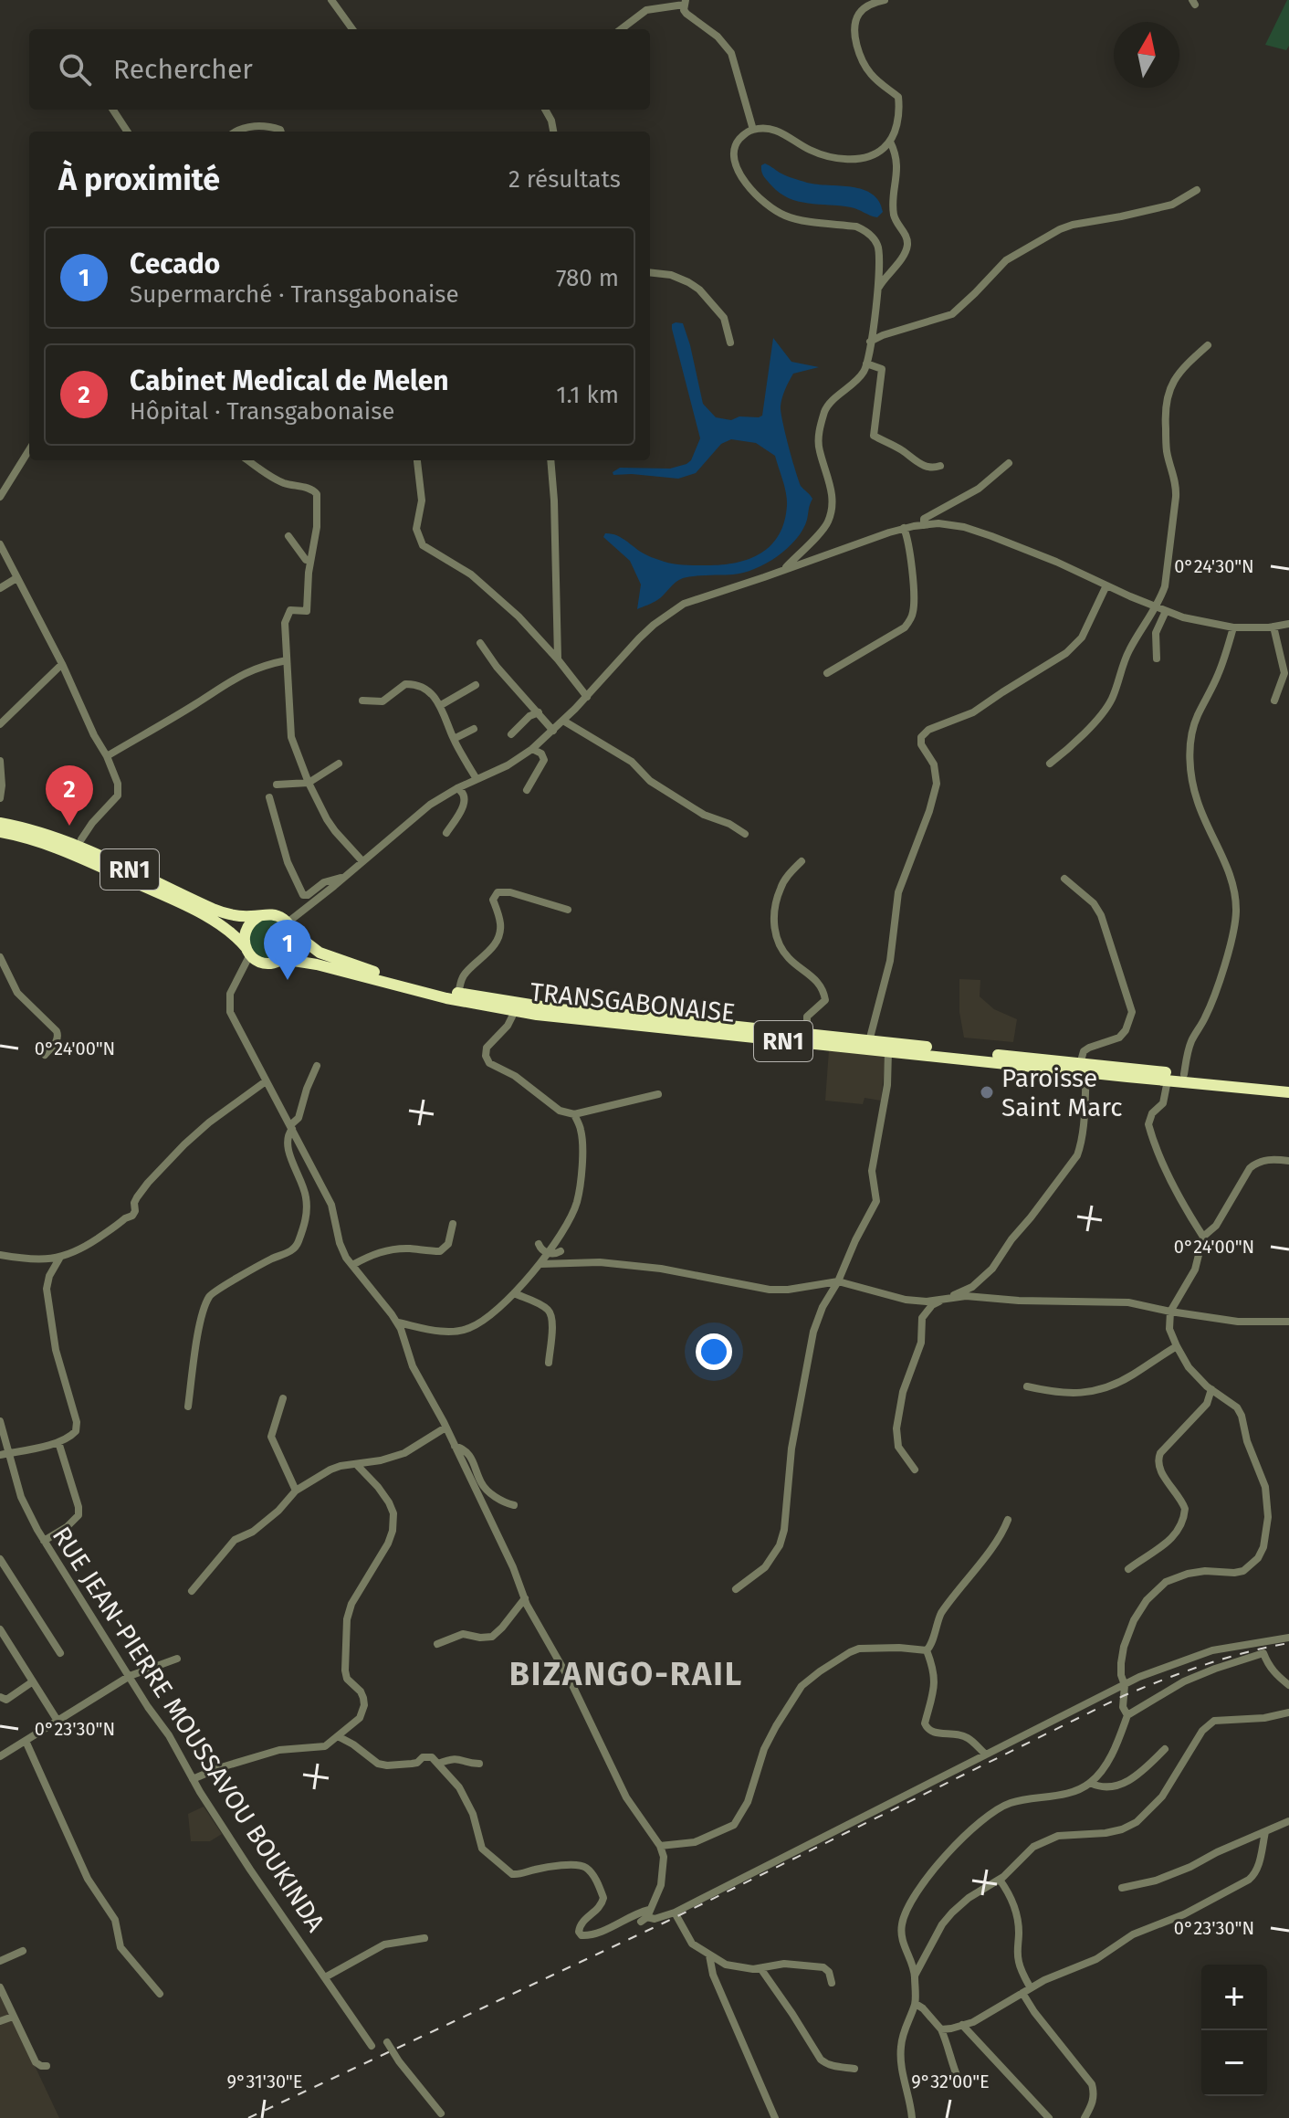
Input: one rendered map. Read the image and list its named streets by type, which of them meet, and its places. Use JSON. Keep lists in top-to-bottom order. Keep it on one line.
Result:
{"streets":{"highway":["RN1","TRANSGABONAISE"],"street":["RUE JEAN-PIERRE MOUSSAVOU BOUKINDA"]},"crossings":[["RN1","TRANSGABONAISE"]],"districts":["BIZANGO-RAIL"],"places":["Paroisse Saint Marc"],"north":"top","page":{"search":"Rechercher","heading":["À proximité","2 résultats"],"list":[{"mark":"1","name":"Cecado","note":"Supermarché · Transgabonaise","value":"780 m"},{"mark":"2","name":"Cabinet Medical de Melen","note":"Hôpital · Transgabonaise","value":"1.1 km"}],"pins":["2","1"],"map_buttons":["+","−"]},"coordinates":["0°24'30\"N","0°24'00\"N","0°23'30\"N","9°31'30\"E","9°32'00\"E"]}
